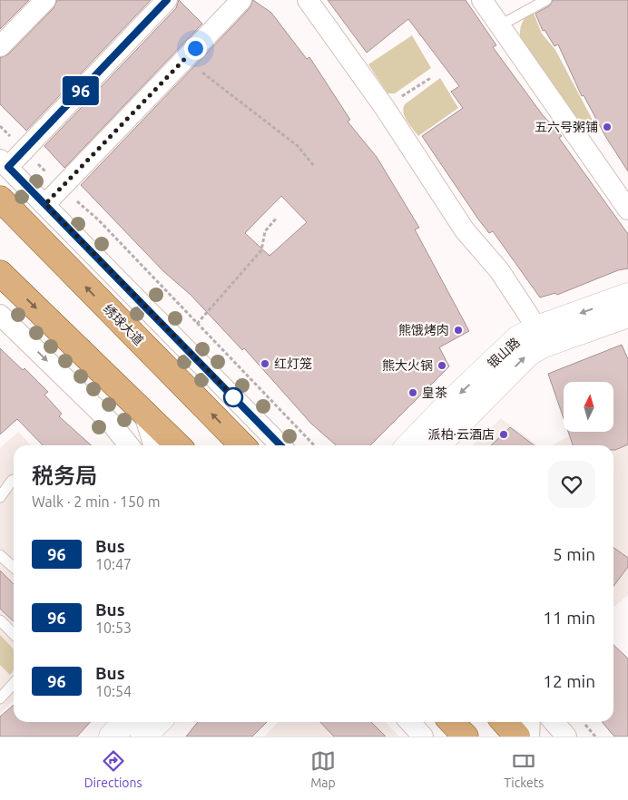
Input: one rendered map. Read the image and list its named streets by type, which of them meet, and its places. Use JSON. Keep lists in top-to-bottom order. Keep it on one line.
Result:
{"streets":{"main road":["绣球大道","银山路"]},"places":["五六号粥铺","熊饿烤肉","红灯笼","熊大火锅","皇茶","派柏·云酒店"],"lines":["bus line 96"],"north":"top","page":{"on_map":"96","heading":["税务局","Walk · 2 min · 150 m"],"list":[{"mark":"96","name":"Bus","note":"10:47","value":"5 min"},{"mark":"96","name":"Bus","note":"10:53","value":"11 min"},{"mark":"96","name":"Bus","note":"10:54","value":"12 min"}],"tabs":["Directions","Map","Tickets"]}}
